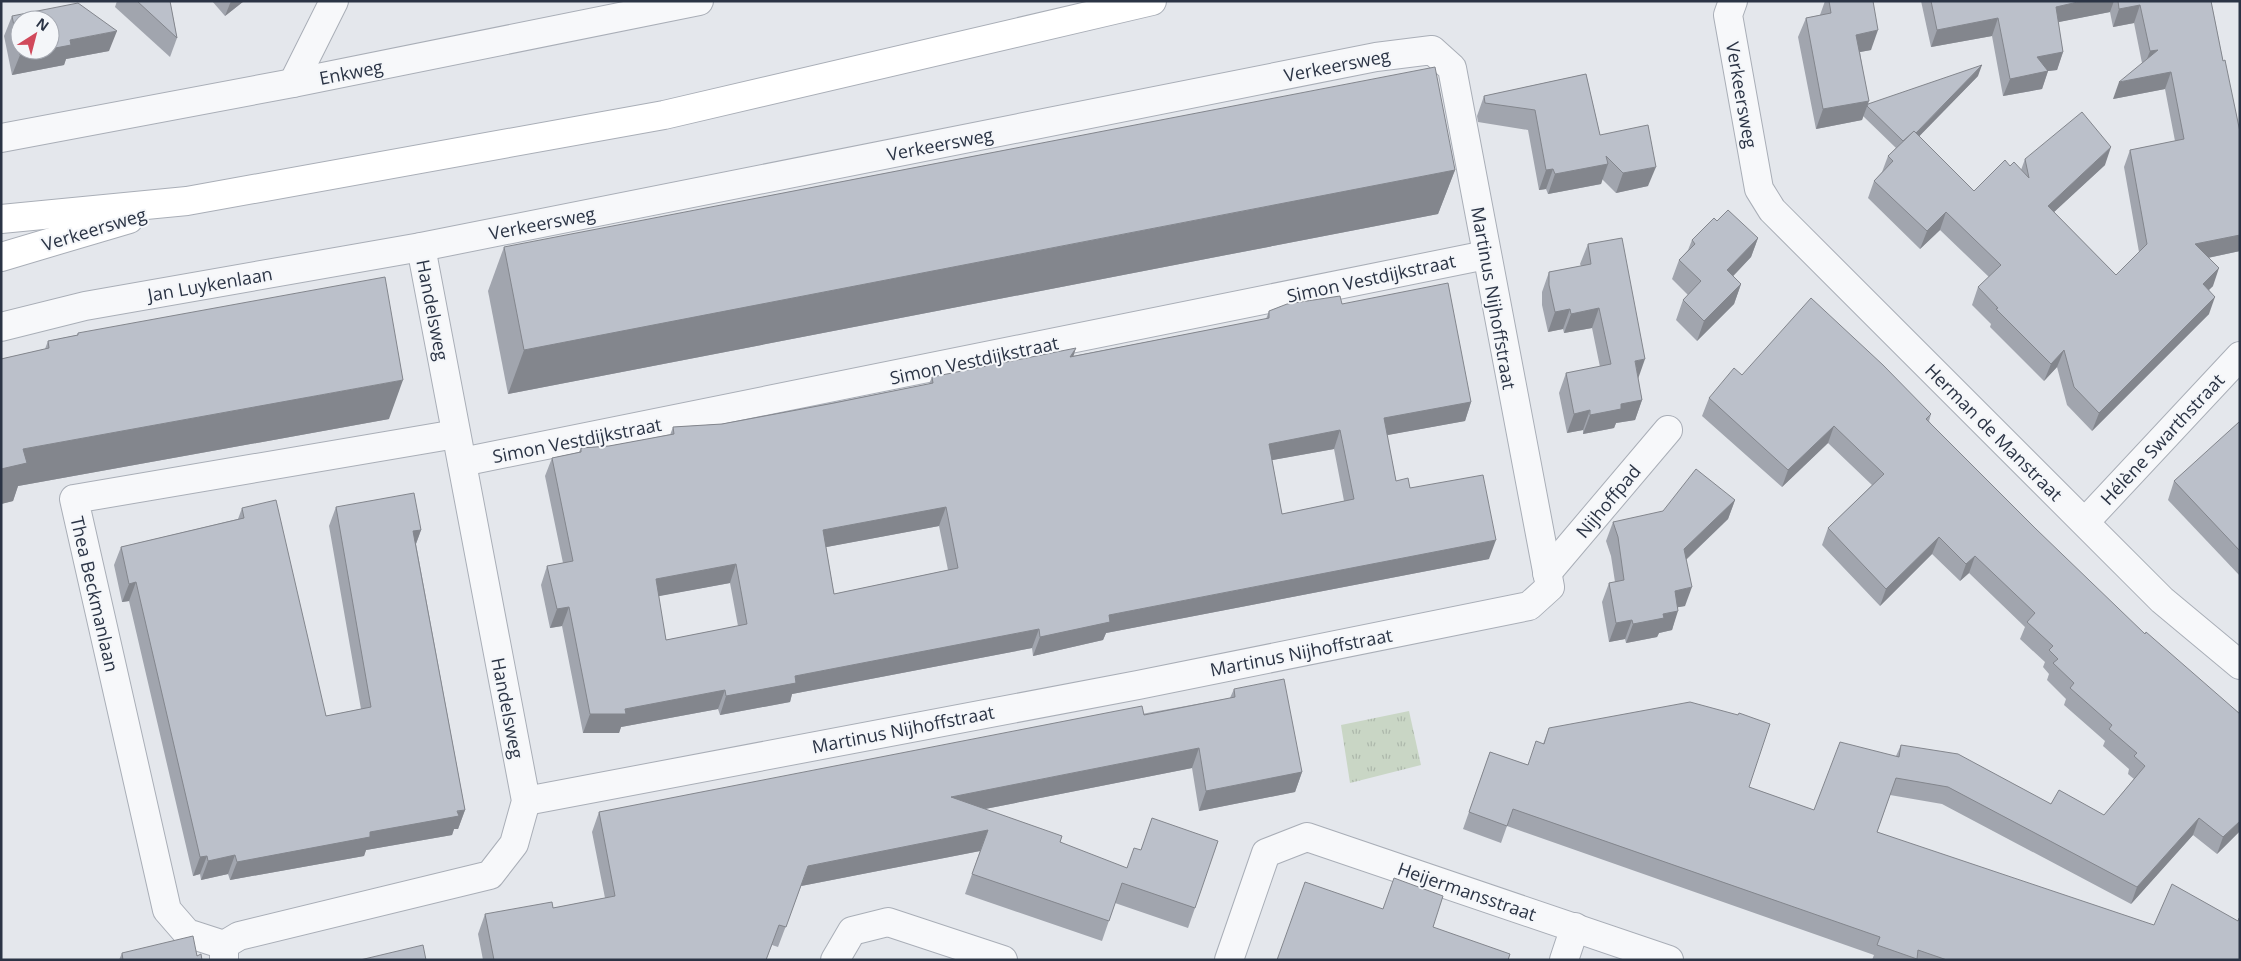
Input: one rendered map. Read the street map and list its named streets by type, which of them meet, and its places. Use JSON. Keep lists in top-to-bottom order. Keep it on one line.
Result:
{"streets":{"main road":["Verkeersweg"],"street":["Enkweg","Simon Vestdijkstraat","Jan Luykenlaan","Martinus Nijhoffstraat","Handelsweg","Herman de Manstraat","Hélène Swarthstraat","Nijhoffpad","Thea Beckmanlaan","Heijermansstraat"]},"crossings":[["Verkeersweg","Jan Luykenlaan"],["Verkeersweg","Martinus Nijhoffstraat"],["Verkeersweg","Handelsweg"],["Verkeersweg","Herman de Manstraat"],["Simon Vestdijkstraat","Martinus Nijhoffstraat"],["Simon Vestdijkstraat","Handelsweg"],["Jan Luykenlaan","Handelsweg"],["Martinus Nijhoffstraat","Handelsweg"],["Martinus Nijhoffstraat","Nijhoffpad"],["Handelsweg","Thea Beckmanlaan"],["Herman de Manstraat","Hélène Swarthstraat"]],"north":"top right"}
